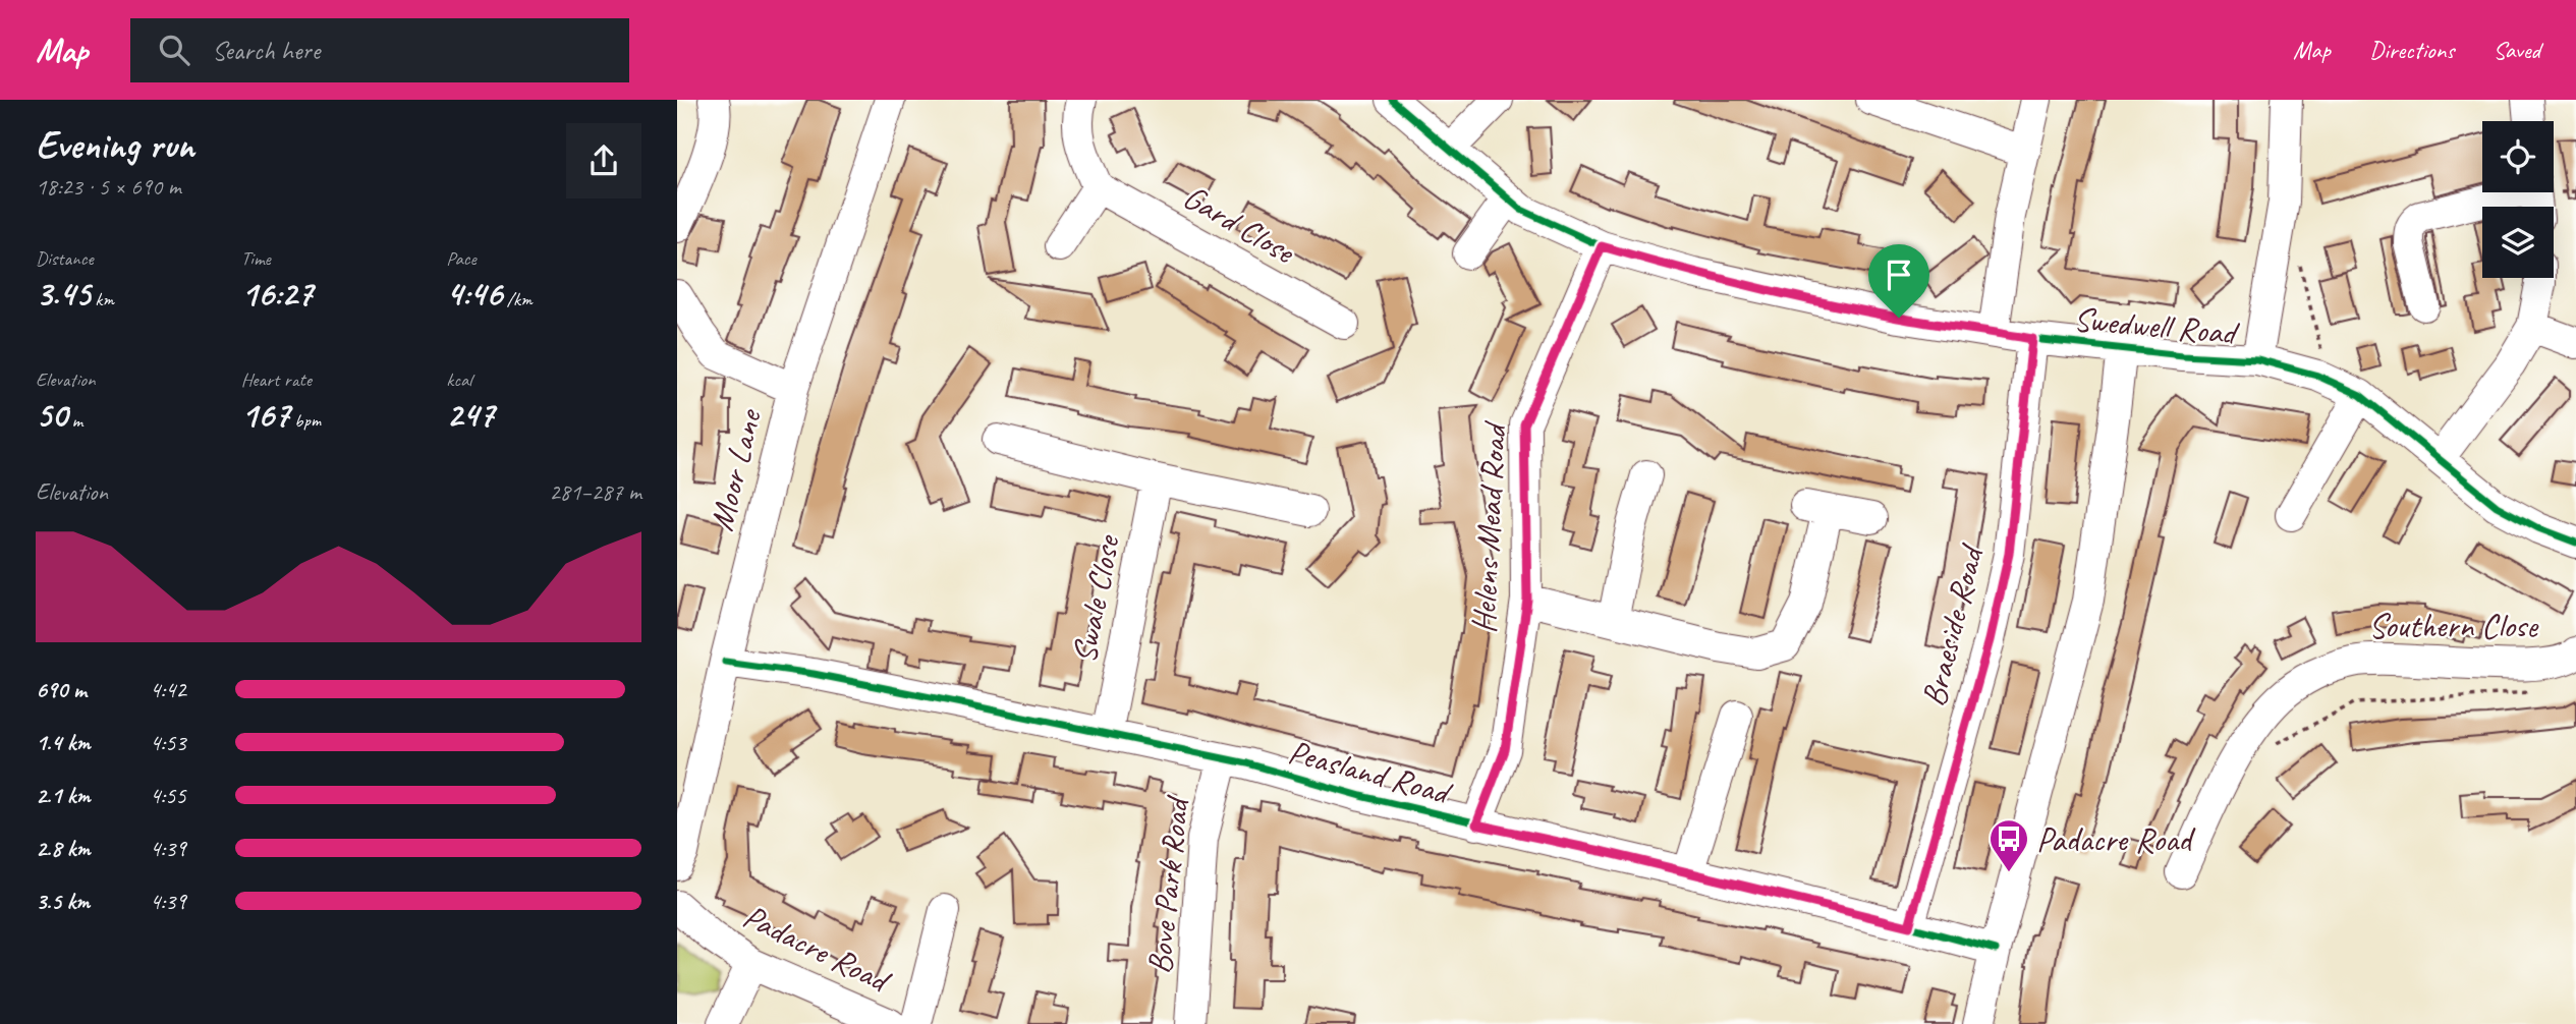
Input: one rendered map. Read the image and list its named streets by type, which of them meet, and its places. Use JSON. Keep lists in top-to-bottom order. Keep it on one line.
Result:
{"streets":{"street":["Gard Close","Swedwell Road","Moor Lane","Helens Mead Road","Swale Close","Southern Close","Braeside Road","Peasland Road","Bove Park Road","Padacre Road"]},"crossings":[["Swedwell Road","Helens Mead Road"],["Swedwell Road","Braeside Road"],["Moor Lane","Peasland Road"],["Helens Mead Road","Peasland Road"],["Swale Close","Peasland Road"],["Braeside Road","Peasland Road"],["Peasland Road","Bove Park Road"]],"places":{"bus stop":["Padacre Road"]},"page":{"header":"Map","search":"Search here","nav":["Map","Directions","Saved"],"heading":["Evening run","18:23 · 5 × 690 m"],"stats":[["Distance","3.45 km"],["Time","16:27"],["Pace","4:46 /km"],["Elevation","50 m"],["Heart rate","167 bpm"],["kcal","247"]],"chart":["Elevation","281–287 m"],"list":[{"name":"690 m","note":"4:42"},{"name":"1.4 km","note":"4:53"},{"name":"2.1 km","note":"4:55"},{"name":"2.8 km","note":"4:39"},{"name":"3.5 km","note":"4:39"}]}}
